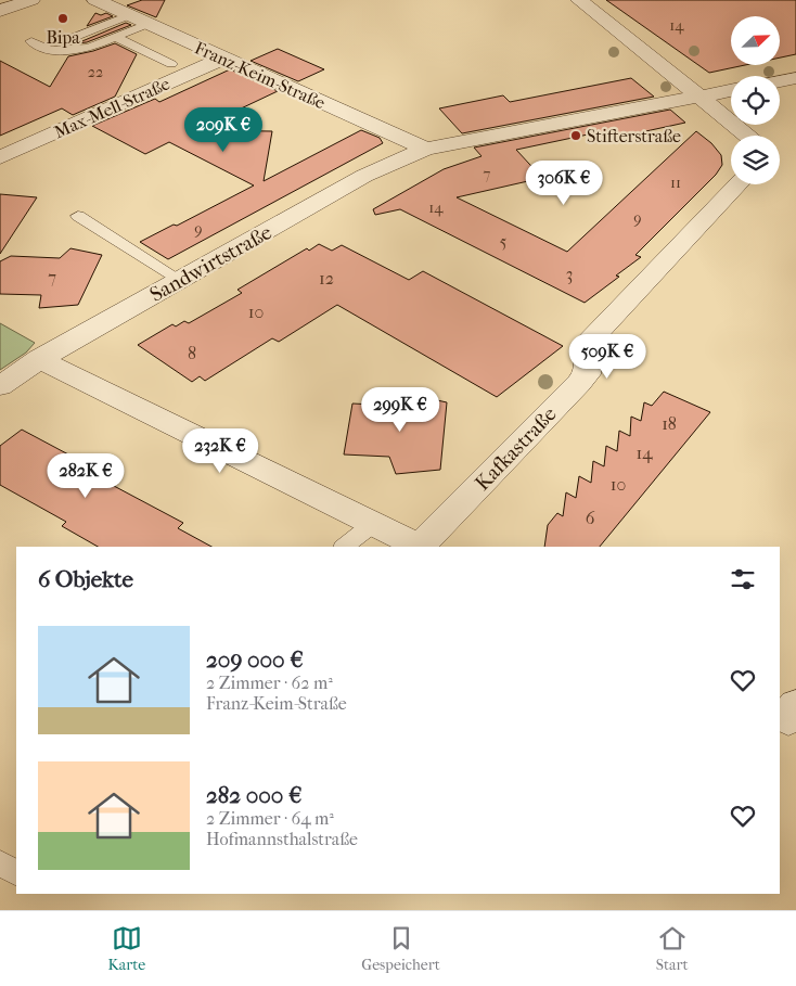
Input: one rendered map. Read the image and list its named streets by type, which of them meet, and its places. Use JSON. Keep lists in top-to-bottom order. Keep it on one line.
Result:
{"streets":{"street":["Franz-Keim-Straße","Max-Mell-Straße","Sandwirtstraße","Kafkastraße"]},"crossings":[["Franz-Keim-Straße","Max-Mell-Straße"],["Franz-Keim-Straße","Sandwirtstraße"]],"places":["Bipa","Stifterstraße"],"house_numbers":["14","22","7","11","14","9","9","5","3","7","12","10","8","18","14","10","6"],"north":"top right","page":{"price":["209K €","306K €","509K €","299K €","232K €","282K €"],"heading":"6 Objekte","list":[{"name":"209 000 €","note":"2 Zimmer · 62 m² · Franz-Keim-Straße"},{"name":"282 000 €","note":"2 Zimmer · 64 m² · Hofmannsthalstraße"}],"tabs":["Karte","Gespeichert","Start"]}}
